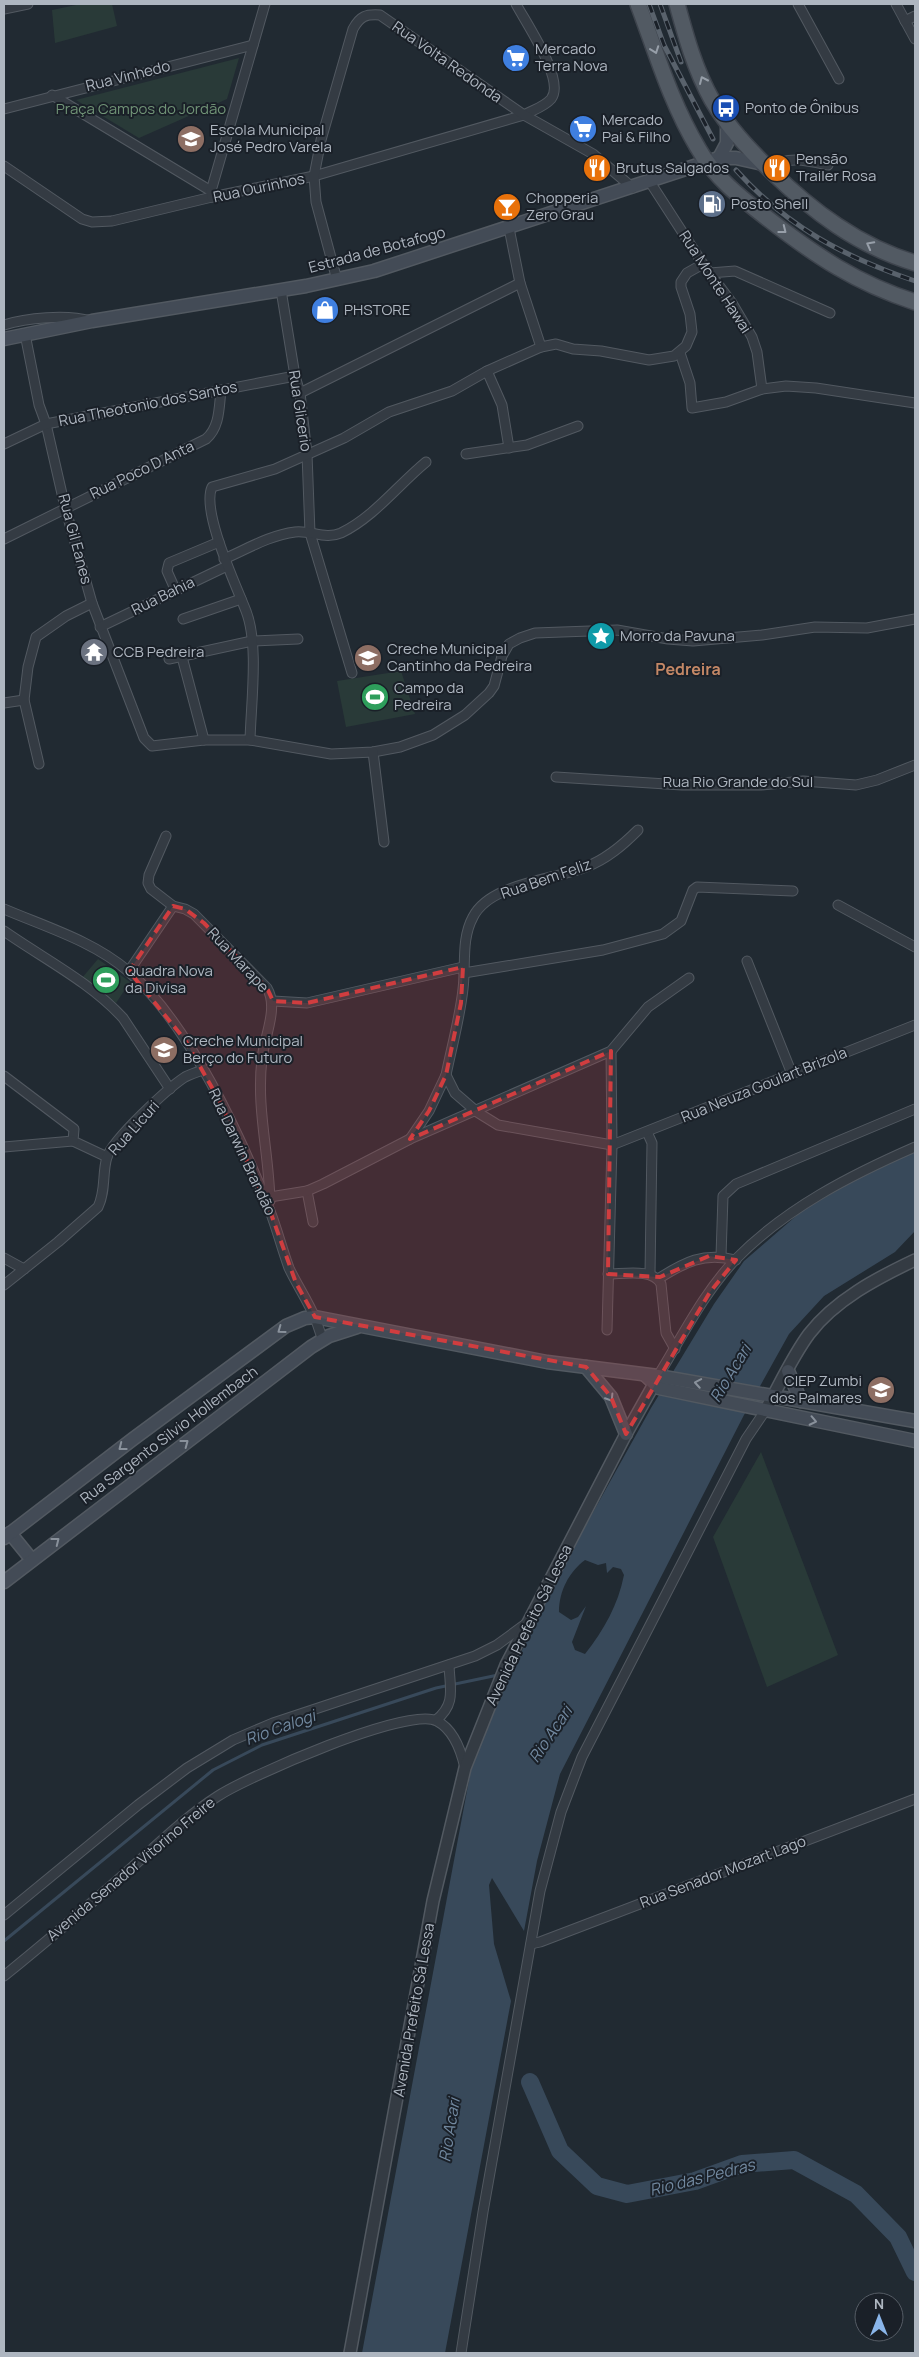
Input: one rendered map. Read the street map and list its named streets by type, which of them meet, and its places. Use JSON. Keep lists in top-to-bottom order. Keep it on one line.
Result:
{"streets":{"main road":["Estrada de Botafogo","Rua Sargento Silvio Hollembach"],"street":["Rua Volta Redonda","Rua Vinhedo","Rua Ourinhos","Rua Monte Hawai","Rua Theotonio dos Santos","Rua Glicerio","Rua Poco D Anta","Rua Gil Eanes","Rua Bahia","Rua Rio Grande do Sul","Rua Bem Feliz","Rua Marape","Rua Neuza Goulart Brizola","Rua Licuri","Rua Darwin Brandão","Avenida Prefeito Sá Lessa","Avenida Senador Vitorino Freire","Rua Senador Mozart Lago"]},"crossings":[["Rua Volta Redonda","Rua Ourinhos"],["Rua Volta Redonda","Estrada de Botafogo"],["Estrada de Botafogo","Rua Monte Hawai"],["Estrada de Botafogo","Rua Glicerio"],["Estrada de Botafogo","Rua Gil Eanes"],["Rua Theotonio dos Santos","Rua Glicerio"],["Rua Theotonio dos Santos","Rua Poco D Anta"],["Rua Theotonio dos Santos","Rua Gil Eanes"],["Rua Glicerio","Rua Bahia"],["Rua Poco D Anta","Rua Gil Eanes"],["Rua Gil Eanes","Rua Bahia"],["Rua Marape","Rua Darwin Brandão"],["Rua Licuri","Rua Darwin Brandão"],["Rua Darwin Brandão","Rua Sargento Silvio Hollembach"],["Rua Sargento Silvio Hollembach","Avenida Prefeito Sá Lessa"]],"districts":["Pedreira"],"water":["Rio Acari","Rio Calogi","Rio das Pedras"],"parks":["Praça Campos do Jordão"],"places":{"supermarket":["Mercado Terra Nova","Mercado Pai & Filho"],"bus stop":["Ponto de Ônibus"],"school or university":["Escola Municipal José Pedro Varela","Creche Municipal Cantinho da Pedreira","Creche Municipal Berço do Futuro","CIEP Zumbi dos Palmares"],"restaurant":["Brutus Salgados","Pensão Trailer Rosa"],"fuel station":["Posto Shell"],"bar":["Chopperia Zero Grau"],"shop":["PHSTORE"],"place":["Morro da Pavuna"],"temple":["CCB Pedreira"],"sports":["Campo da Pedreira","Quadra Nova da Divisa"]},"north":"top"}
